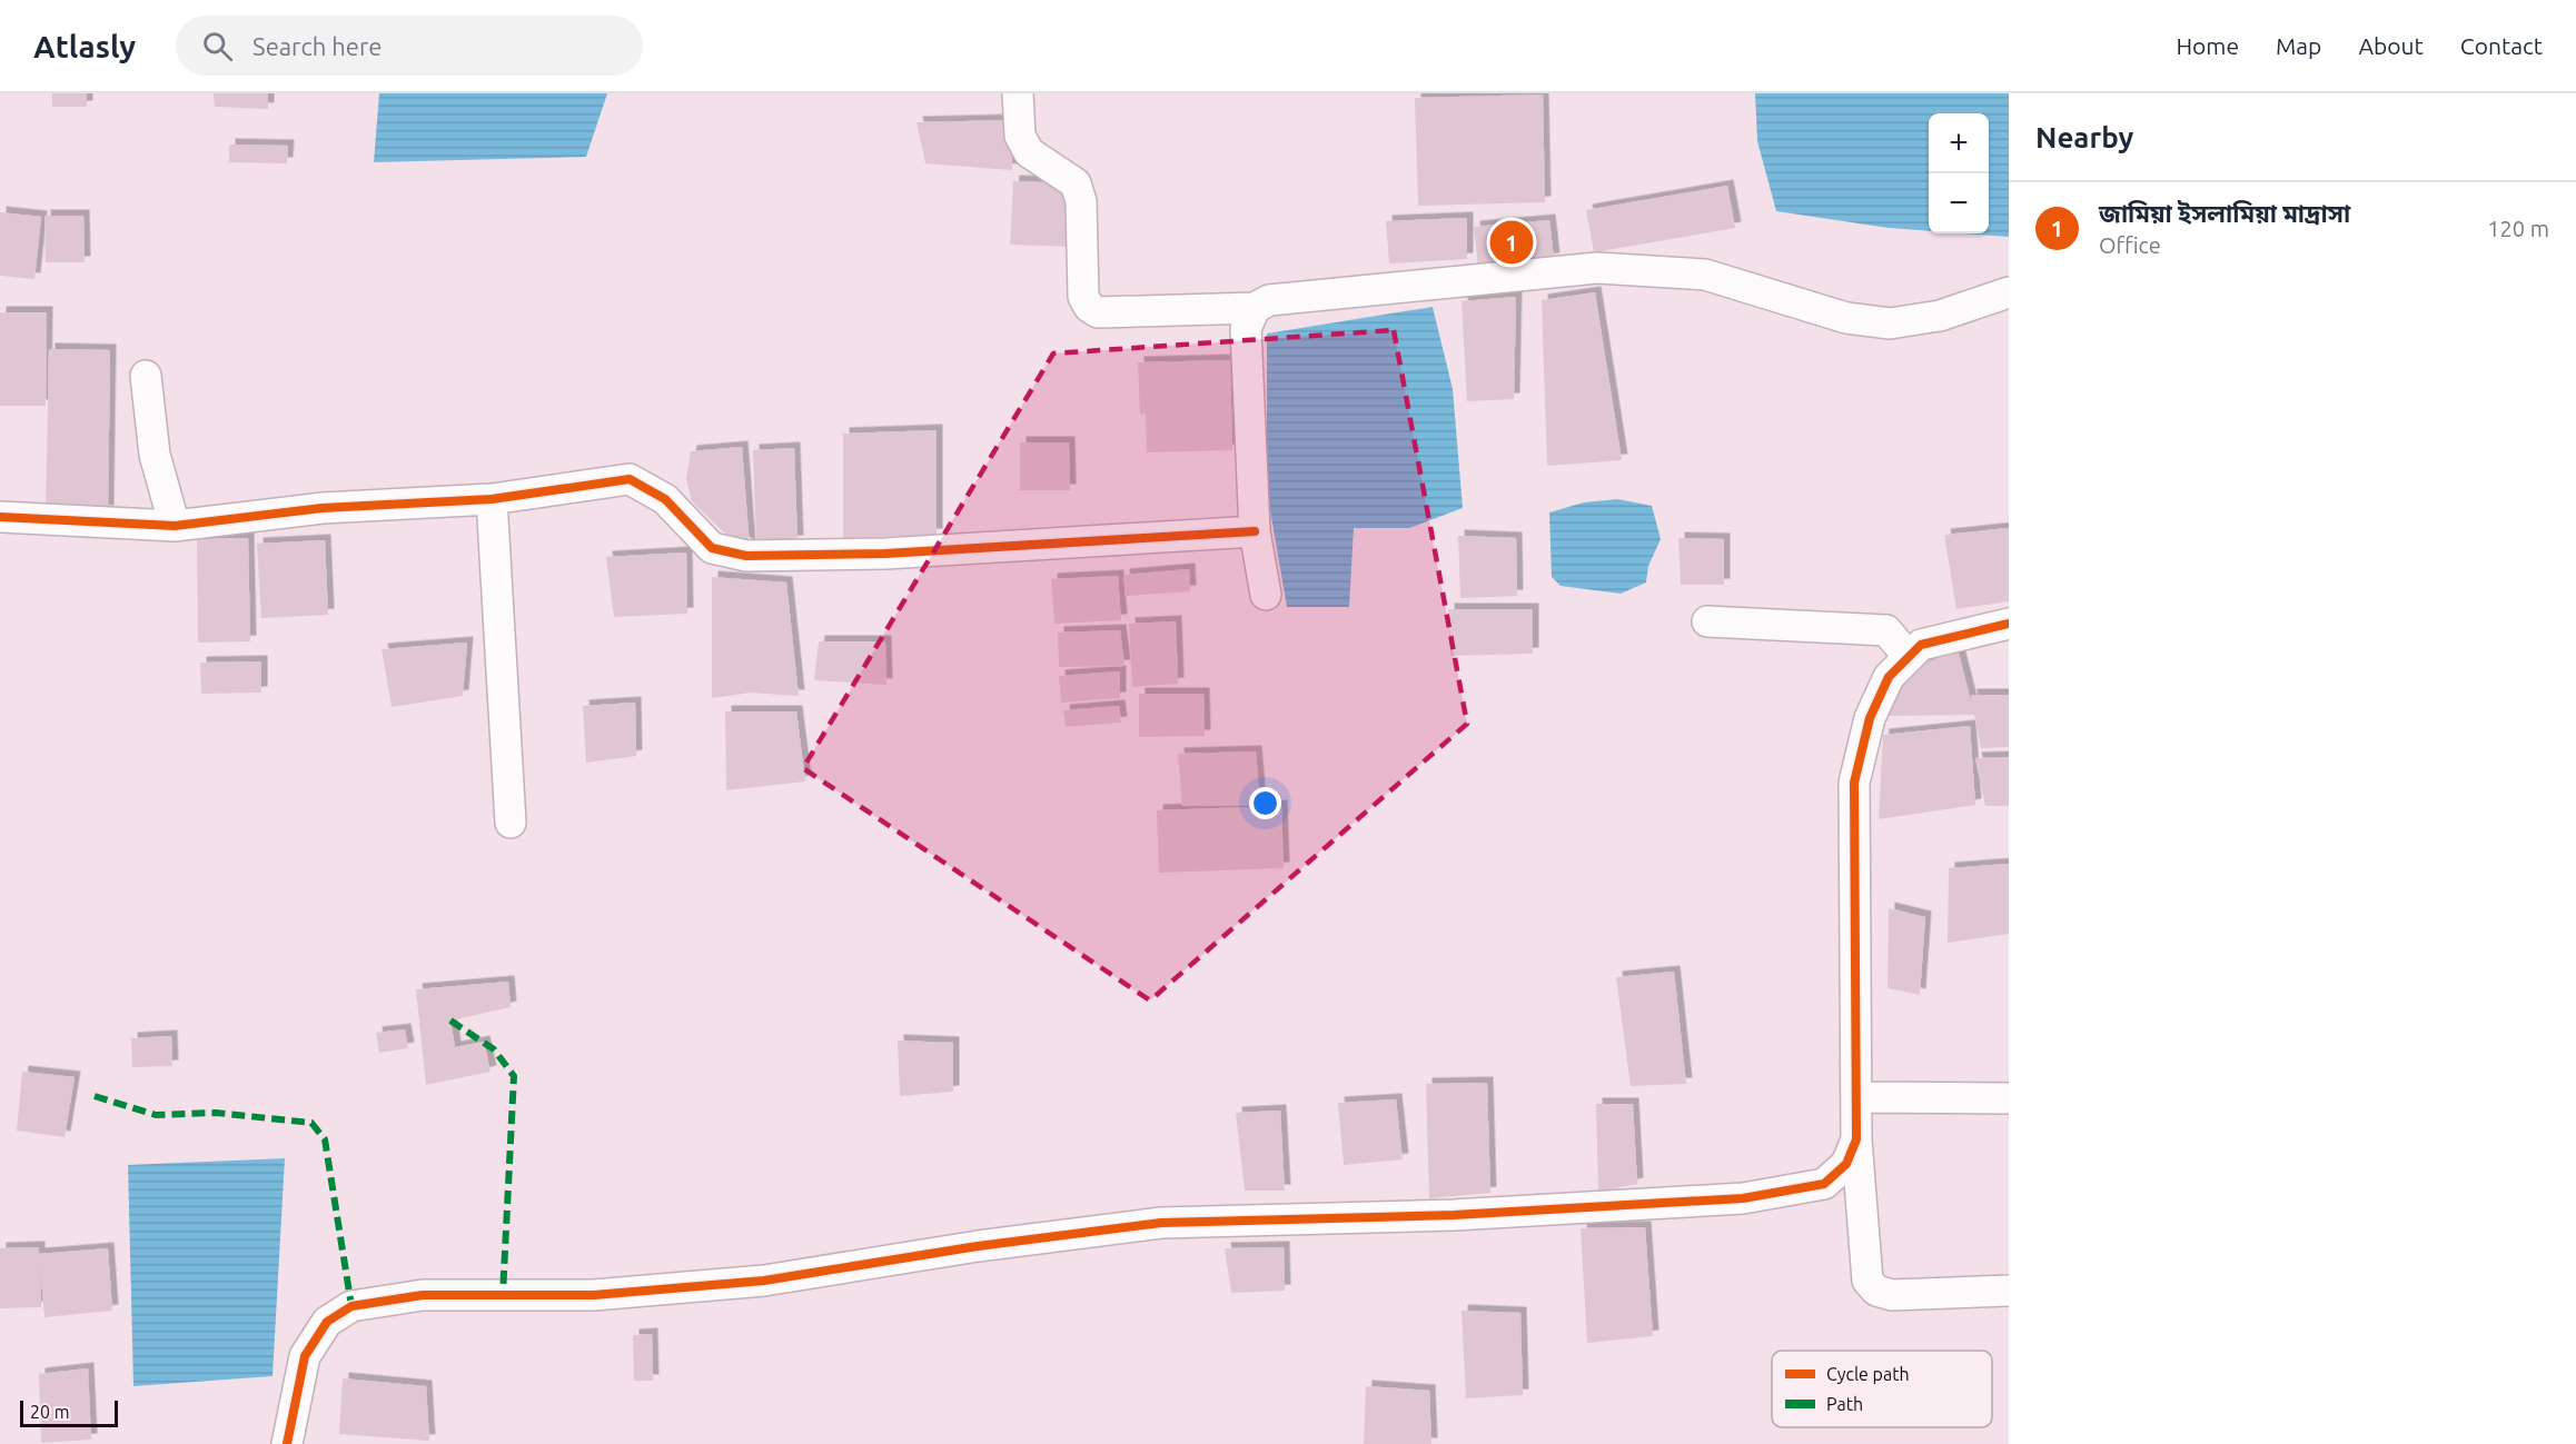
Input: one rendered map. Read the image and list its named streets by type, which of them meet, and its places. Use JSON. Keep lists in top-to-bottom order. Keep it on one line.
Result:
{"legend":["Cycle path","Path"],"scale_bar":"20 m","page":{"header":"Atlasly","search":"Search here","nav":["Home","Map","About","Contact"],"heading":"Nearby","map_buttons":["+","−"],"list":[{"mark":"1","name":"জামিয়া ইসলামিয়া মাদ্রাসা","note":"Office","value":"120 m"}],"pins":"1","scale":"20 m"}}
